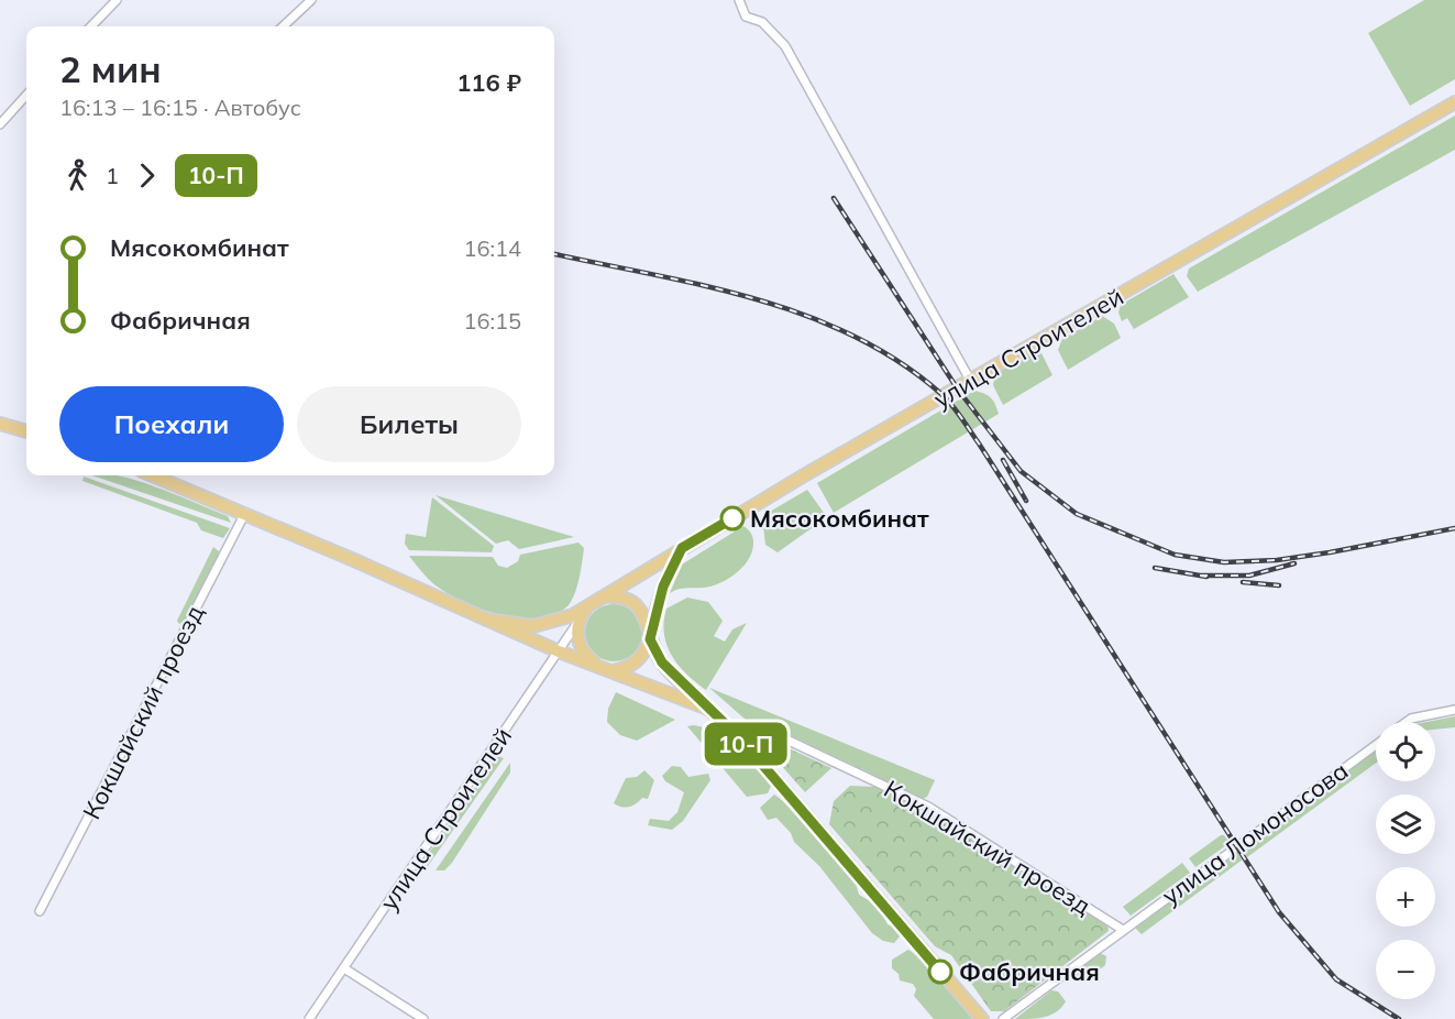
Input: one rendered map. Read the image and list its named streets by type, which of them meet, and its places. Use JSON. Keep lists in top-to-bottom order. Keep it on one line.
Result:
{"streets":{"main road":["улица Строителей"],"street":["Кокшайский проезд","улица Ломоносова"]},"crossings":[["Кокшайский проезд","улица Ломоносова"]],"places":["Мясокомбинат","Фабричная"],"lines":["bus line 10-П"],"page":{"on_map":"10-П","heading":["2 мин","16:13 – 16:15 · Автобус","116 ₽"],"legs":["1","10-П"],"list":[{"name":"Мясокомбинат","value":"16:14"},{"name":"Фабричная","value":"16:15"}],"buttons":["Поехали","Билеты"],"map_buttons":["+","−"]}}
